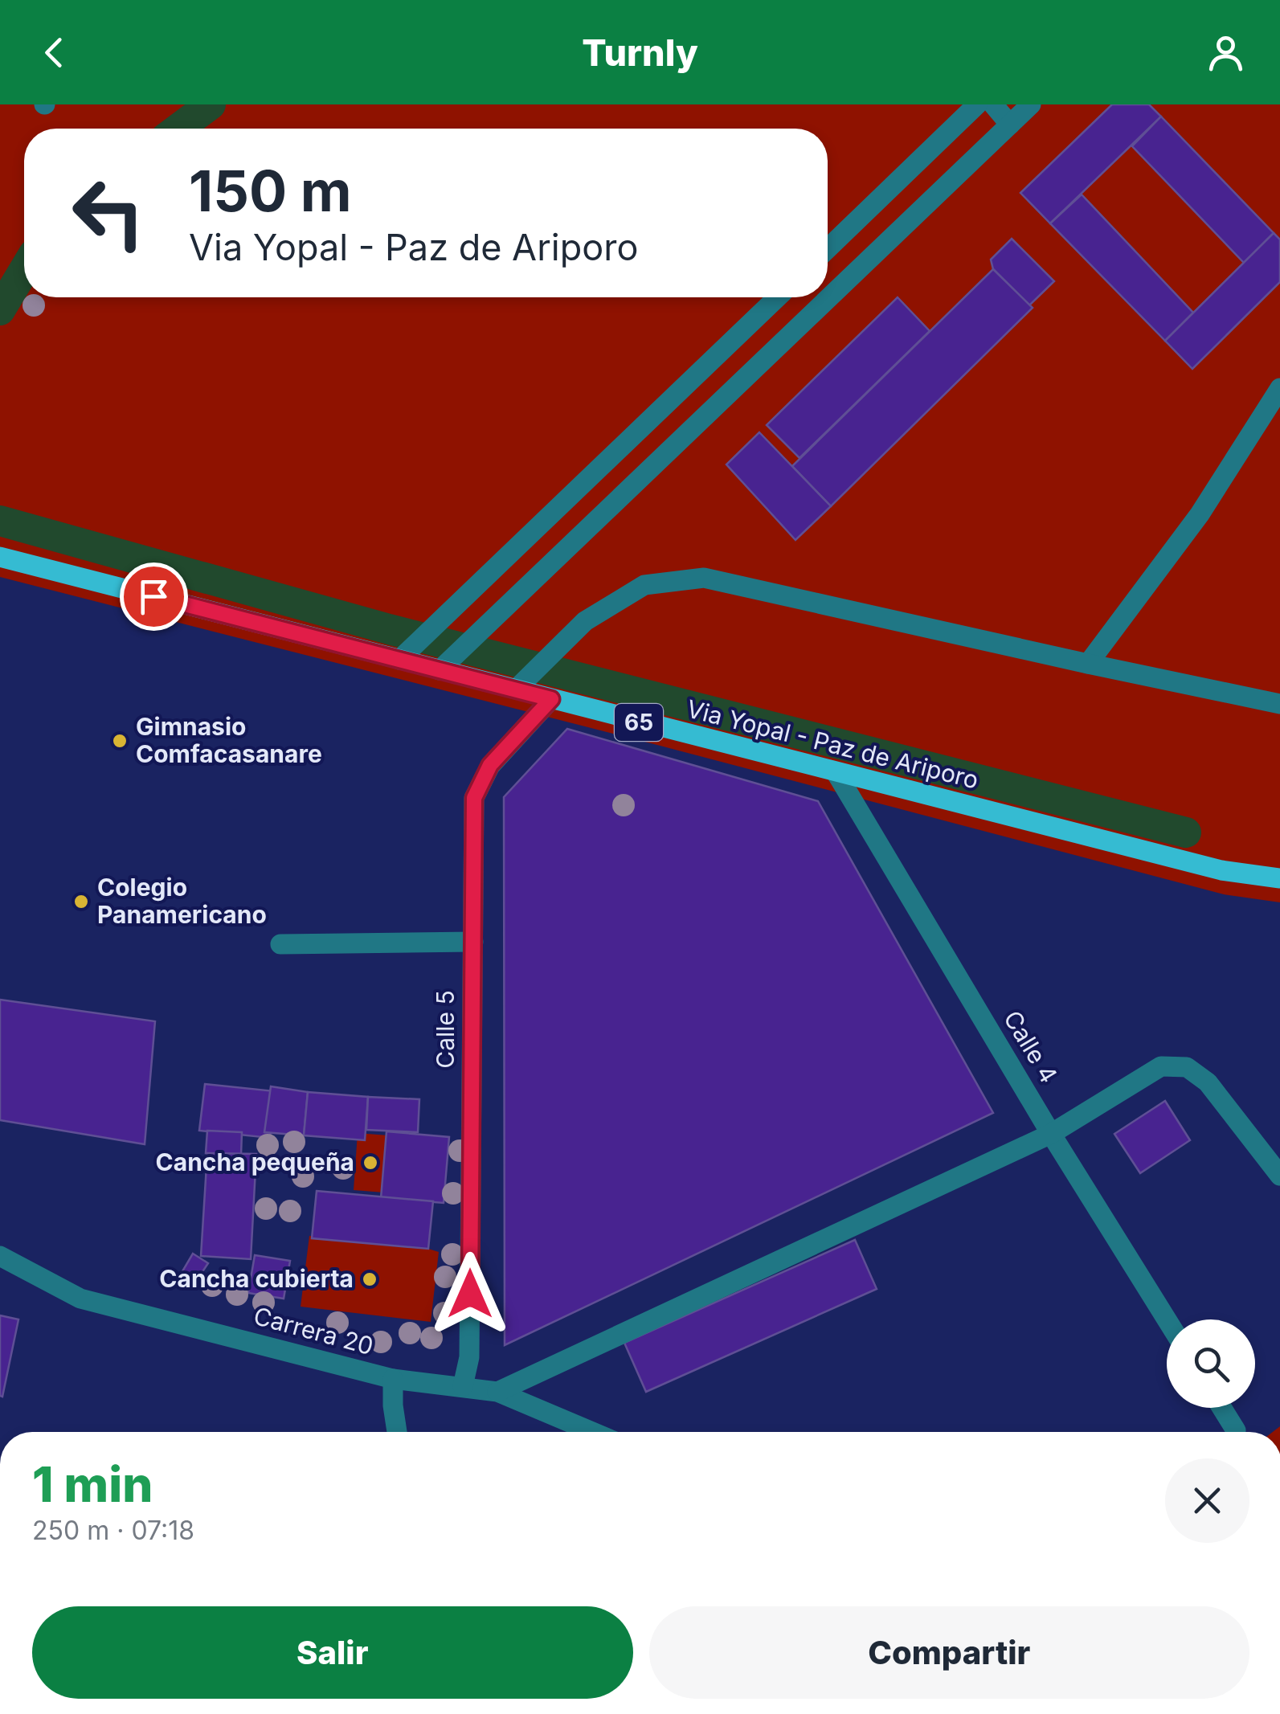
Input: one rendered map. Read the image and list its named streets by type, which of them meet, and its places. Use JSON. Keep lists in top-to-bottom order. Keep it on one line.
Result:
{"streets":{"main road":["65","Via Yopal - Paz de Ariporo"],"street":["Calle 5","Calle 4","Carrera 20"]},"crossings":[["Via Yopal - Paz de Ariporo","Calle 5"],["Via Yopal - Paz de Ariporo","Calle 4"],["Calle 5","Carrera 20"]],"places":["Gimnasio Comfacasanare","Colegio Panamericano","Cancha pequeña","Cancha cubierta"],"page":{"header":"Turnly","turn":["150 m","Via Yopal - Paz de Ariporo"],"heading":["1 min","250 m · 07:18"],"buttons":["Salir","Compartir"]}}
